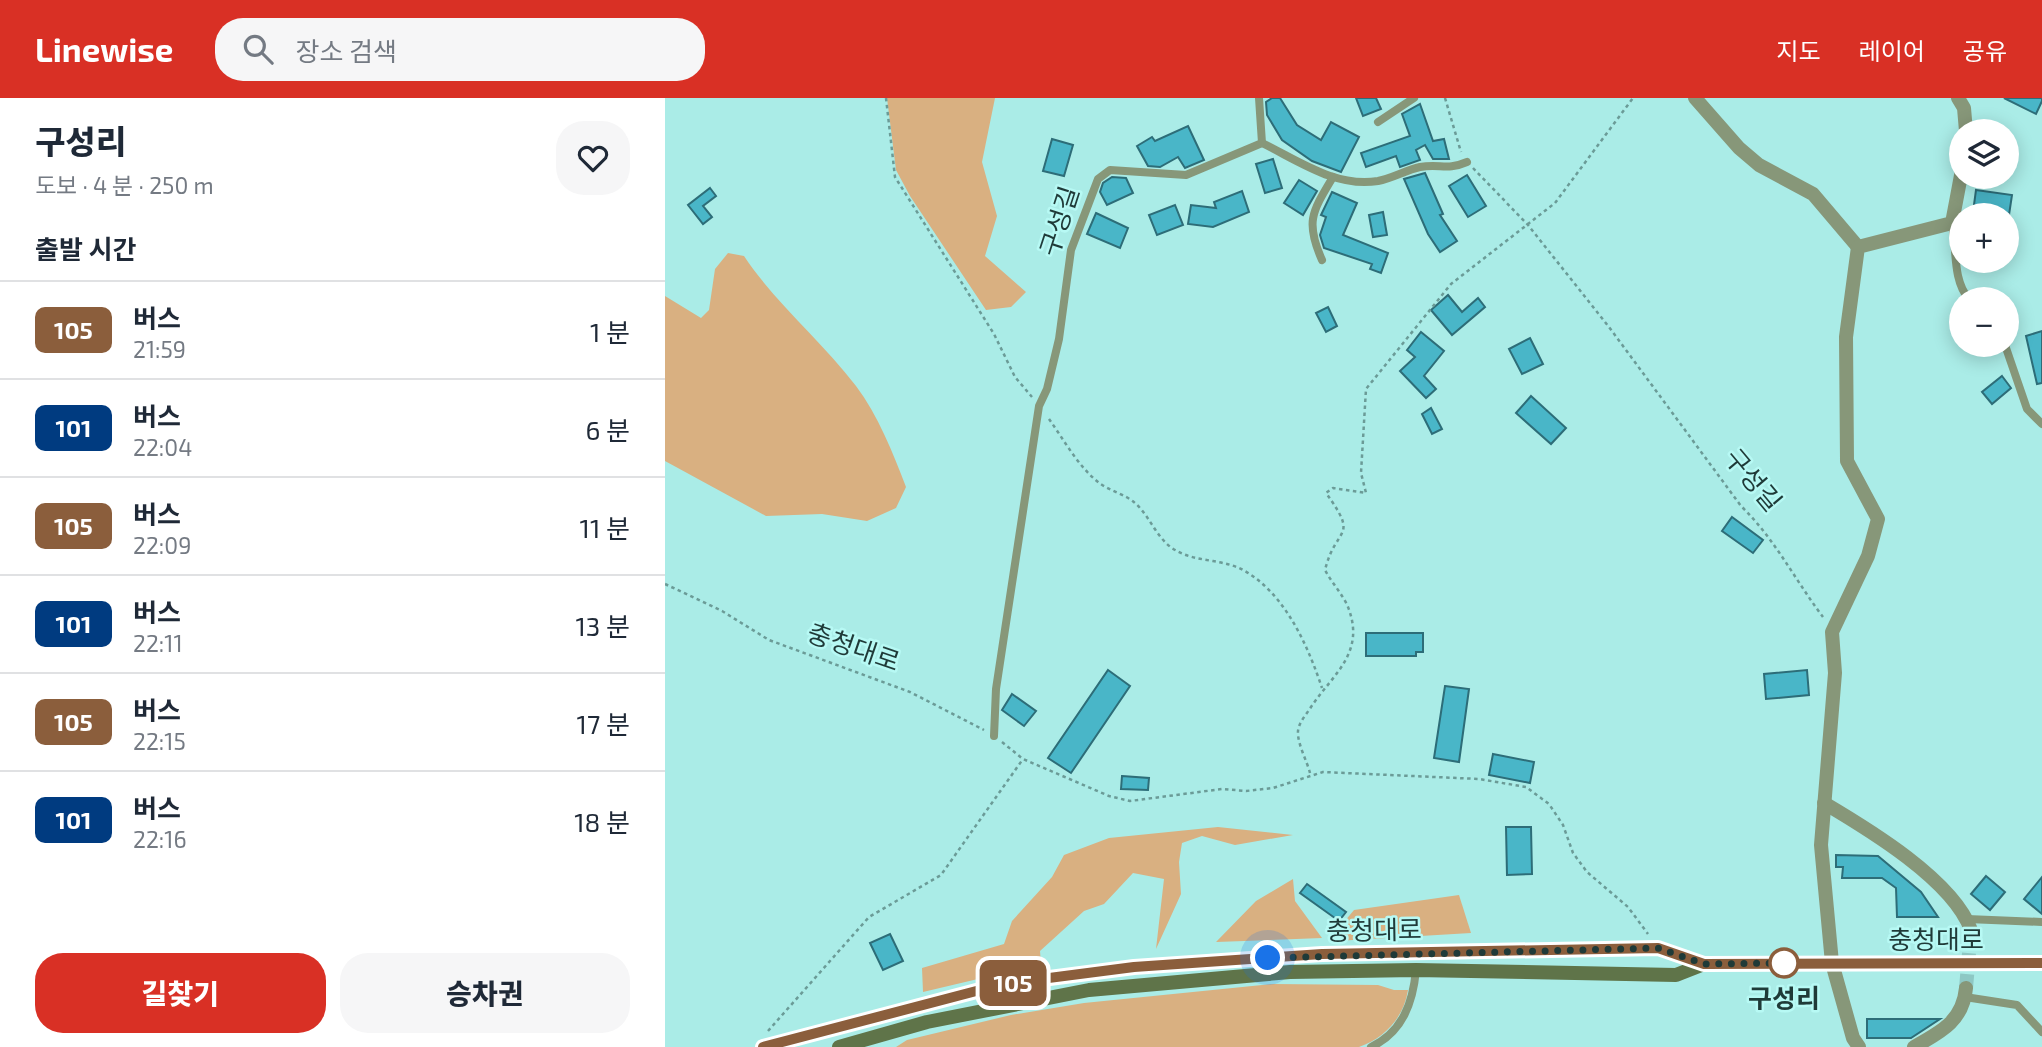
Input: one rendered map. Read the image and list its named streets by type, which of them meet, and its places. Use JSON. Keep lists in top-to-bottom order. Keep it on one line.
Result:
{"streets":{"main road":["충청대로"],"lane":["구성길"]},"crossings":[["구성길","충청대로"]],"places":["구성리"],"lines":["bus line 105"],"page":{"header":"Linewise","search":"장소 검색","nav":["지도","레이어","공유"],"heading":[["구성리","도보 · 4 분 · 250 m"],"출발 시간"],"on_map":"105","map_buttons":["+","−"],"list":[{"mark":"105","name":"버스","note":"21:59","value":"1 분"},{"mark":"101","name":"버스","note":"22:04","value":"6 분"},{"mark":"105","name":"버스","note":"22:09","value":"11 분"},{"mark":"101","name":"버스","note":"22:11","value":"13 분"},{"mark":"105","name":"버스","note":"22:15","value":"17 분"},{"mark":"101","name":"버스","note":"22:16","value":"18 분"}],"buttons":["길찾기","승차권"]}}
